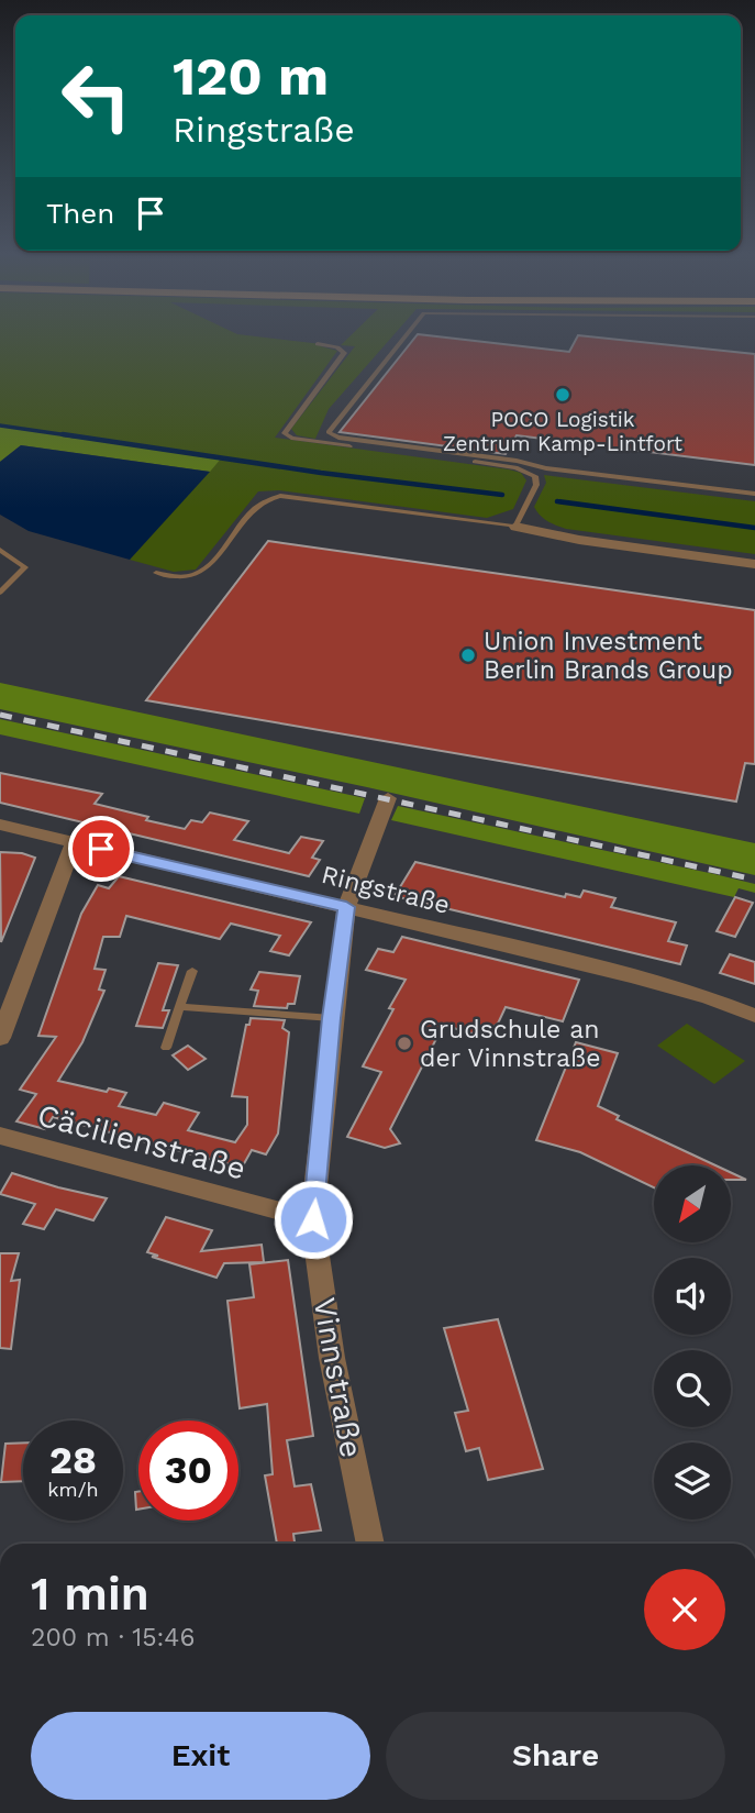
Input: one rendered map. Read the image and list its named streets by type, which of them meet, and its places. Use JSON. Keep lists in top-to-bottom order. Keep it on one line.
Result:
{"streets":{"street":["Ringstraße","Cäcilienstraße","Vinnstraße"]},"crossings":[["Ringstraße","Vinnstraße"],["Cäcilienstraße","Vinnstraße"]],"places":["POCO Logistik Zentrum Kamp-Lintfort","Union Investment Berlin Brands Group","Grudschule an der Vinnstraße"],"north":"bottom left","page":{"turn":["120 m","Ringstraße"],"then":"Then","speed":"28 km/h","limit":"30","heading":["1 min","200 m · 15:46"],"buttons":["Exit","Share"]}}
